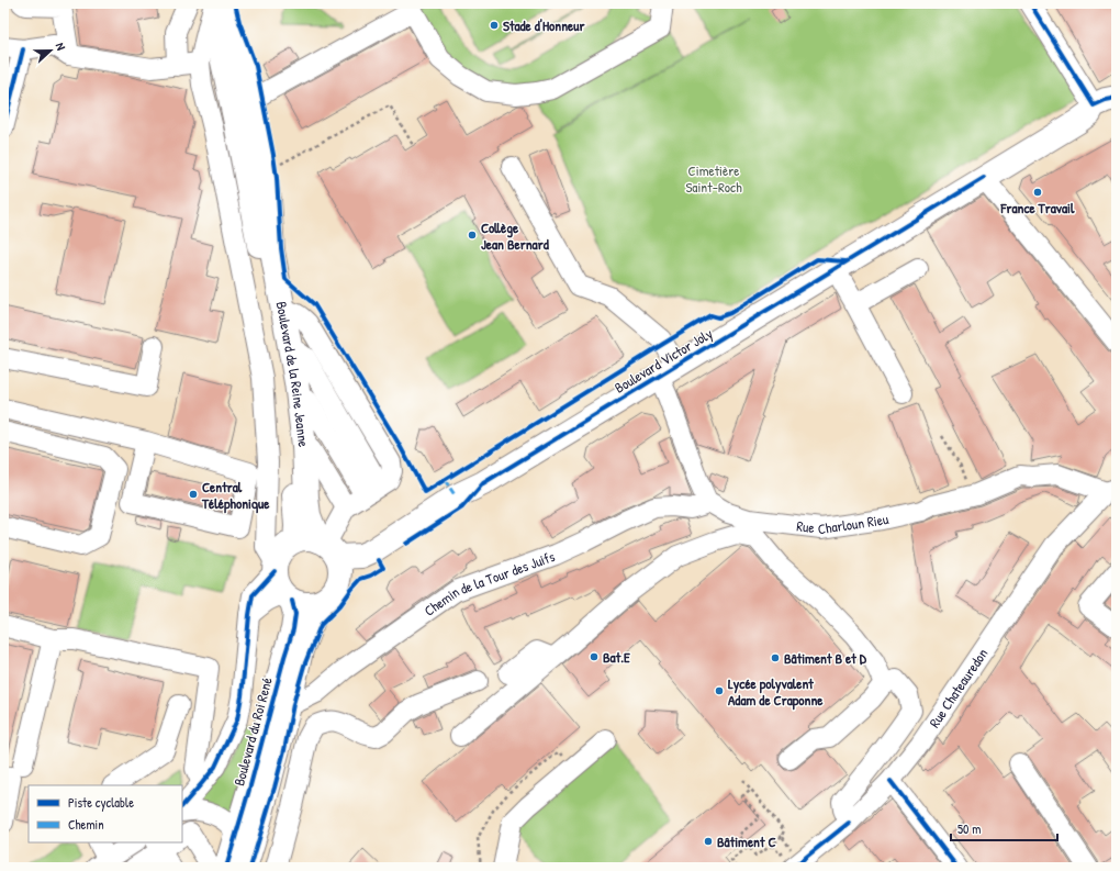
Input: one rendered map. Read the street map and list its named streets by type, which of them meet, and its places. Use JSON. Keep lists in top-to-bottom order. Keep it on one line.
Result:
{"streets":{"main road":["Boulevard Victor Joly","Boulevard de la Reine Jeanne","Boulevard du Roi René"],"street":["Rue Charloun Rieu","Chemin de la Tour des Juifs","Rue Chateauredon"]},"crossings":[["Boulevard Victor Joly","Boulevard de la Reine Jeanne"],["Boulevard Victor Joly","Boulevard du Roi René"],["Boulevard de la Reine Jeanne","Boulevard du Roi René"],["Rue Charloun Rieu","Chemin de la Tour des Juifs"],["Rue Charloun Rieu","Rue Chateauredon"],["Chemin de la Tour des Juifs","Boulevard du Roi René"]],"parks":["Cimetière Saint-Roch"],"places":["Stade d'Honneur","France Travail","Collège Jean Bernard","Central Téléphonique","Bat.E","Bâtiment B et D","Lycée polyvalent Adam de Craponne","Bâtiment C"],"legend":["Piste cyclable","Chemin"],"scale_bar":"50 m","north":"right"}
